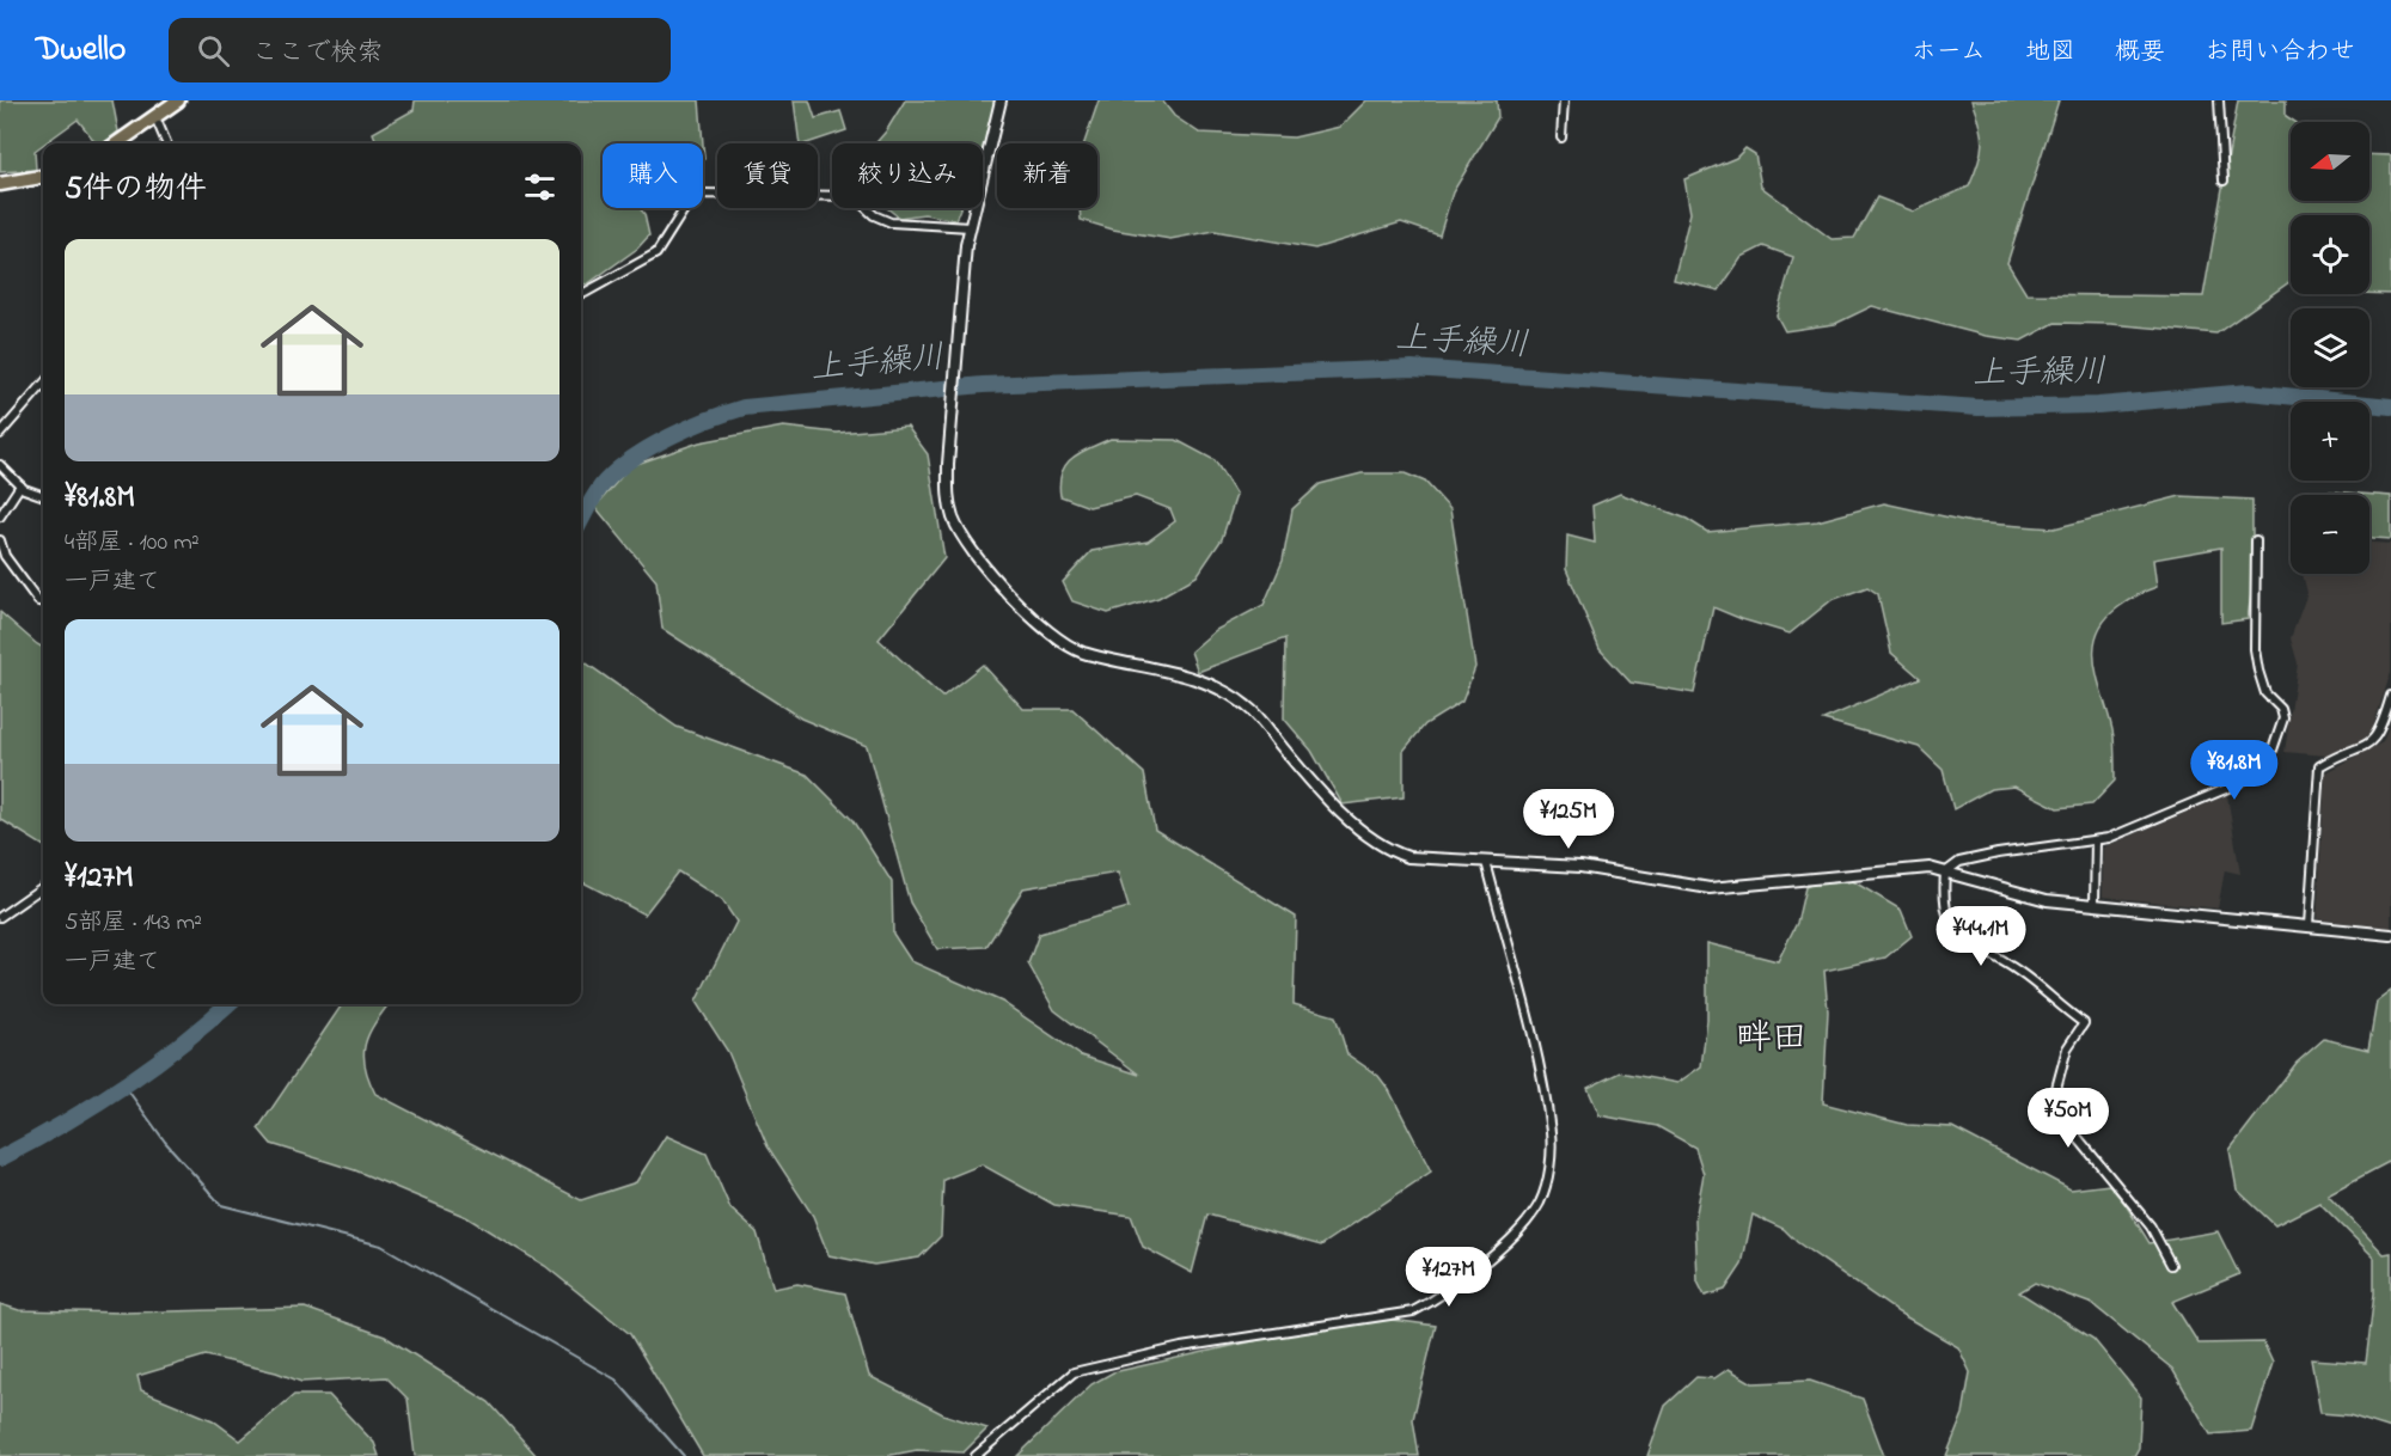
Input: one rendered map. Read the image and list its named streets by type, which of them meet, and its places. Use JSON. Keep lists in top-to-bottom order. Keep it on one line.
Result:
{"districts":["畔田"],"water":["上手繰川"],"north":"left","page":{"header":"Dwello","search":"ここで検索","nav":["ホーム","地図","概要","お問い合わせ"],"map_buttons":["+","−"],"chip":["購入","賃貸","絞り込み","新着"],"heading":"5件の物件","list":[{"name":"¥81.8M","note":"4部屋 · 100 m² · 一戸建て"},{"name":"¥127M","note":"5部屋 · 143 m² · 一戸建て"}],"price":["¥81.8M","¥125M","¥44.1M","¥50M","¥127M"]}}
